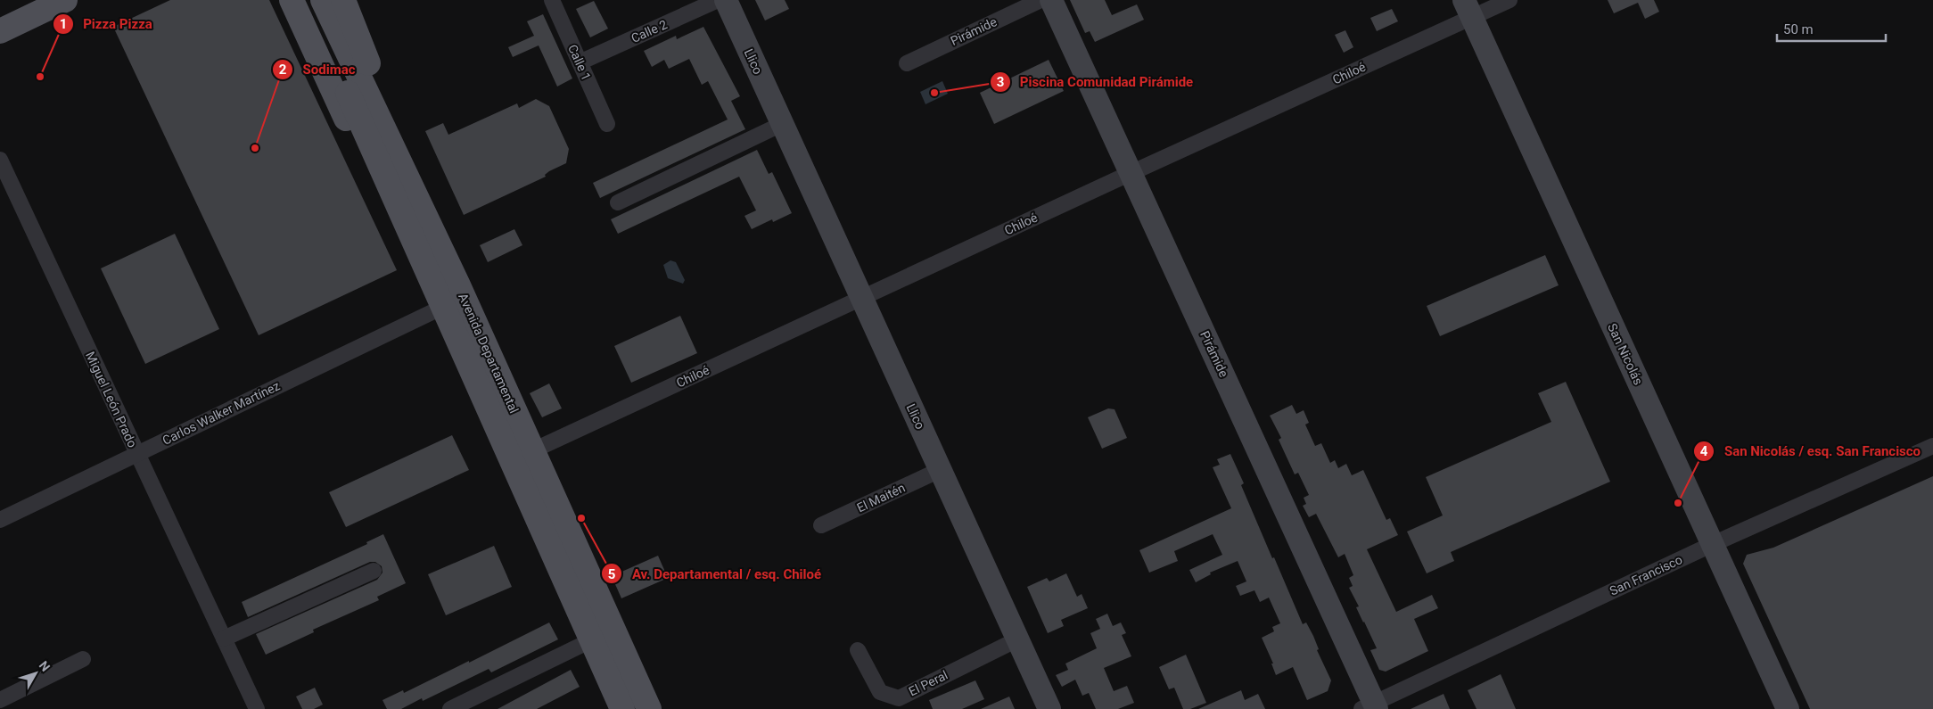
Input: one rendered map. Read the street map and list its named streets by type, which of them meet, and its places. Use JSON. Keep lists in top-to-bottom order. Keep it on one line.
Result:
{"streets":{"main road":["Avenida Departamental"],"street":["Calle 2","Pirámide","Llico","Calle 1","Chiloé","San Nicolás","Miguel León Prado","Carlos Walker Martínez","El Maitén","San Francisco","El Peral"]},"crossings":[["Calle 2","Calle 1"],["Pirámide","Chiloé"],["Pirámide","San Francisco"],["Llico","Chiloé"],["Llico","El Maitén"],["Llico","El Peral"],["Chiloé","Avenida Departamental"],["Chiloé","San Nicolás"],["Avenida Departamental","Carlos Walker Martínez"],["San Nicolás","San Francisco"],["Miguel León Prado","Carlos Walker Martínez"]],"places":["Pizza Pizza","Piscina Comunidad Pirámide","Sodimac","San Nicolás / esq. San Francisco","Av. Departamental / esq. Chiloé"],"scale_bar":"50 m","north":"top right"}
